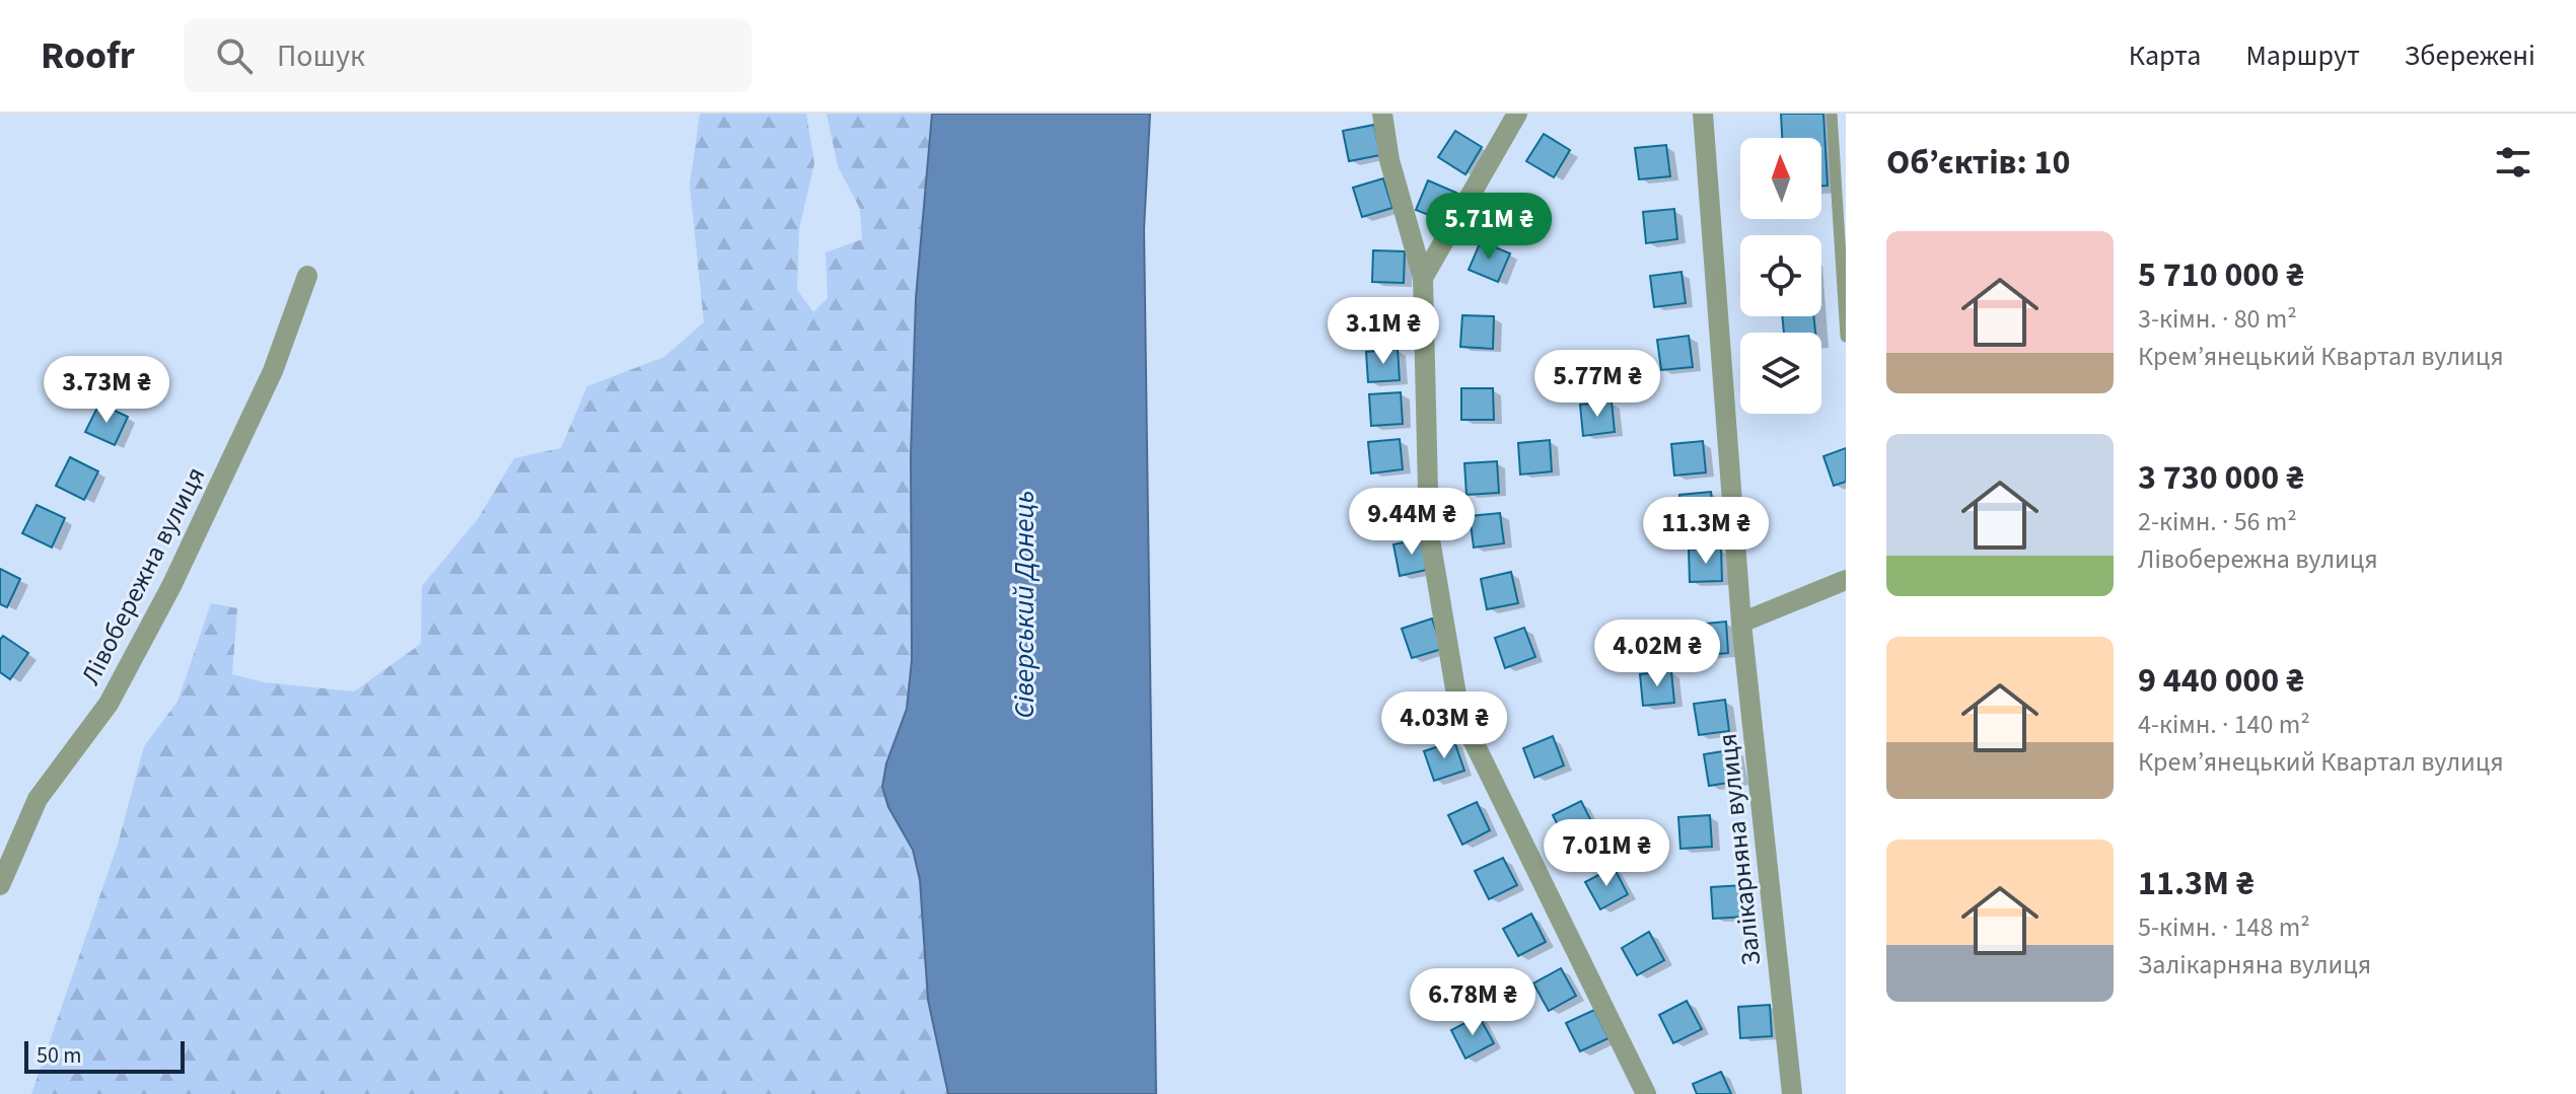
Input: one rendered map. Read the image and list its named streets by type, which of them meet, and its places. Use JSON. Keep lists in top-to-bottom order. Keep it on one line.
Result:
{"streets":{"street":["Лівобережна вулиця","Залікарняна вулиця"]},"water":["Сіверський Донець"],"scale_bar":"50 m","north":"top","page":{"header":"Roofr","search":"Пошук","nav":["Карта","Маршрут","Збережені"],"heading":"Об’єктів: 10","price":["5.71M ₴","3.1M ₴","5.77M ₴","3.73M ₴","9.44M ₴","11.3M ₴","4.02M ₴","4.03M ₴","7.01M ₴","6.78M ₴"],"list":[{"name":"5 710 000 ₴","note":"3-кімн. · 80 m² · Крем’янецький Квартал вулиця"},{"name":"3 730 000 ₴","note":"2-кімн. · 56 m² · Лівобережна вулиця"},{"name":"9 440 000 ₴","note":"4-кімн. · 140 m² · Крем’янецький Квартал вулиця"},{"name":"11.3M ₴","note":"5-кімн. · 148 m² · Залікарняна вулиця"}],"scale":"50 m"}}
